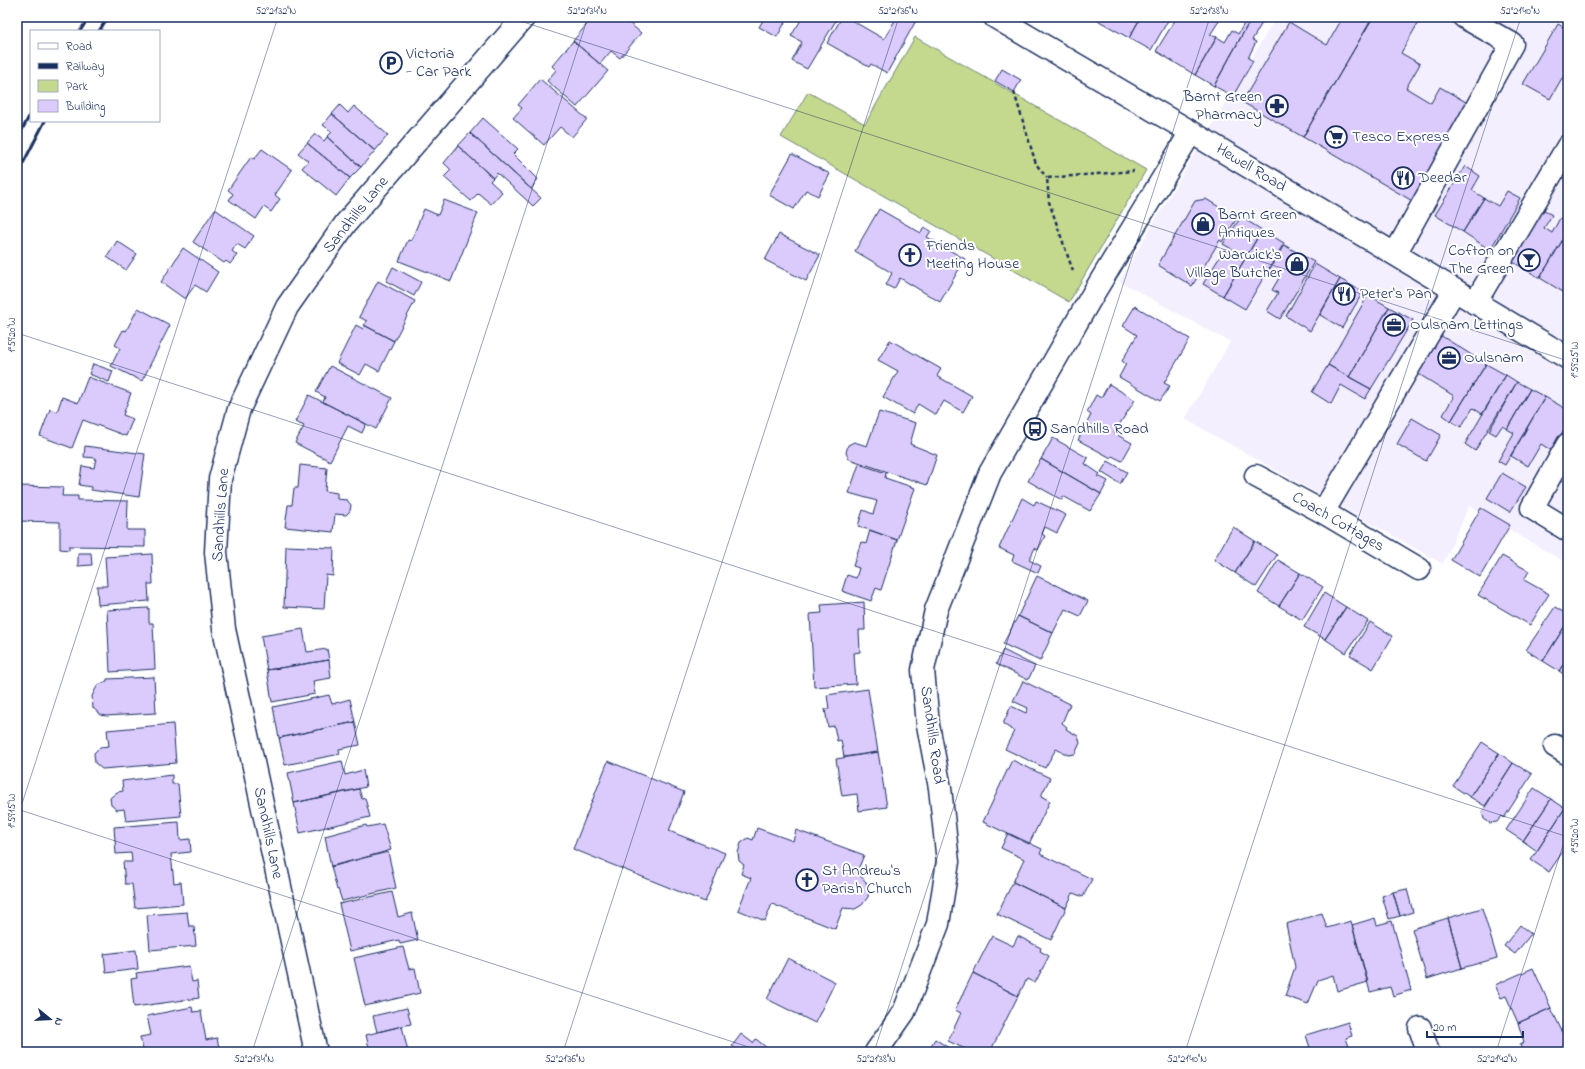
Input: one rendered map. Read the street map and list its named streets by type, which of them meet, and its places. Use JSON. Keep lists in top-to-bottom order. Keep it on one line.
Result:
{"streets":{"street":["Hewell Road","Sandhills Lane","Coach Cottages","Sandhills Road"]},"crossings":[["Hewell Road","Sandhills Road"]],"places":{"parking":["Victoria - Car Park"],"pharmacy":["Barnt Green Pharmacy"],"supermarket":["Tesco Express"],"restaurant":["Deedar","Peter's Pan"],"shop":["Barnt Green Antiques","Warwick's Village Butcher"],"church":["Friends Meeting House","St Andrew's Parish Church"],"bar":["Cofton on The Green"],"office":["Oulsnam Lettings","Oulsnam"],"bus stop":["Sandhills Road"]},"legend":["Road","Railway","Park","Building"],"scale_bar":"20 m","north":"right","coordinates":["52°21'32\"N","52°21'34\"N","52°21'36\"N","52°21'38\"N","52°21'40\"N","1°59'20\"W","1°59'25\"W","1°59'15\"W","52°21'42\"N"]}
